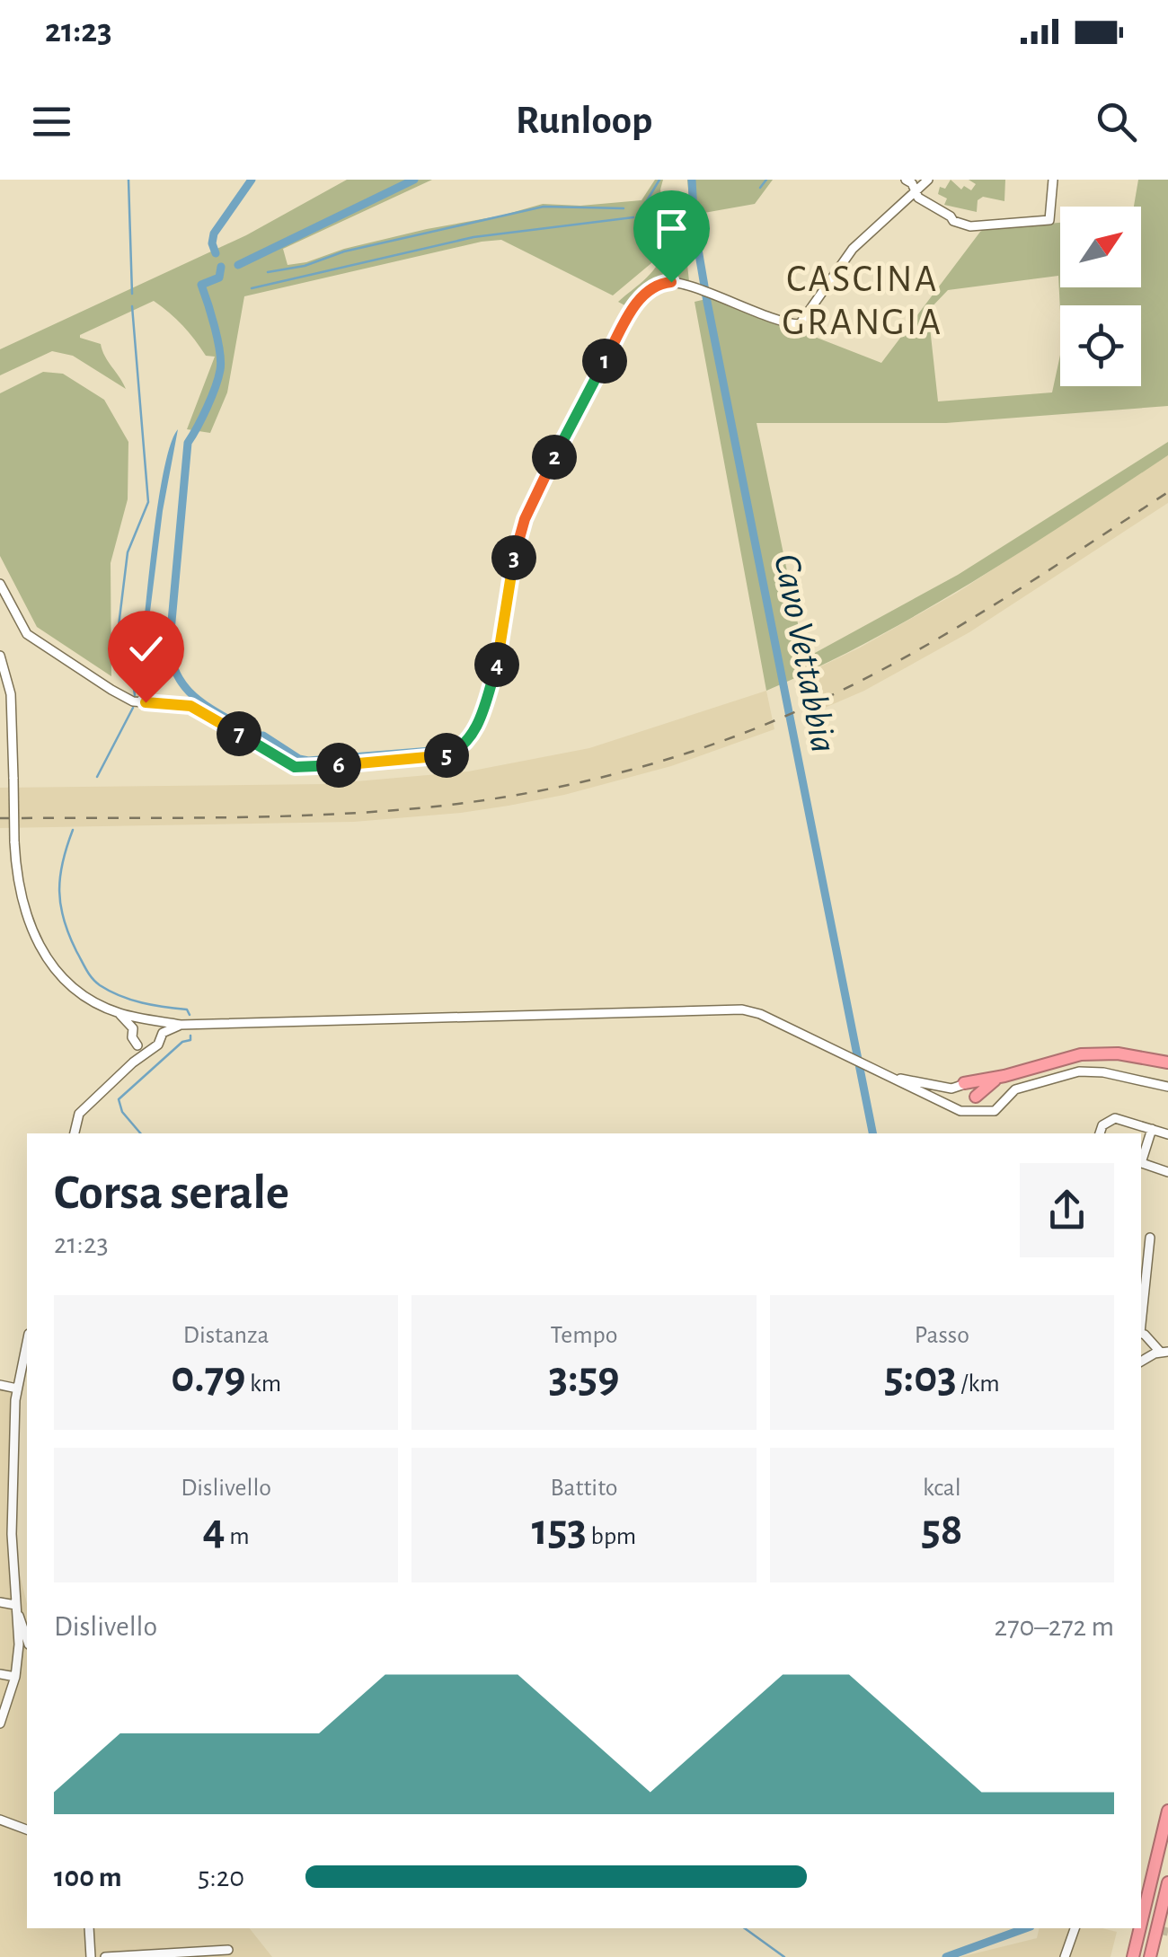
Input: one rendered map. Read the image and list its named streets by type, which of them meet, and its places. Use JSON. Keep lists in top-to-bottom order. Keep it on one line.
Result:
{"districts":["CASCINA GRANGIA"],"water":["Cavo Vettabbia"],"north":"top right","page":{"status":"21:23","header":"Runloop","pins":["1","2","3","4","7","5","6"],"heading":["Corsa serale","21:23"],"stats":[["Distanza","0.79 km"],["Tempo","3:59"],["Passo","5:03 /km"],["Dislivello","4 m"],["Battito","153 bpm"],["kcal","58"]],"chart":["Dislivello","270–272 m"],"list":[{"name":"100 m","note":"5:20"}]}}
